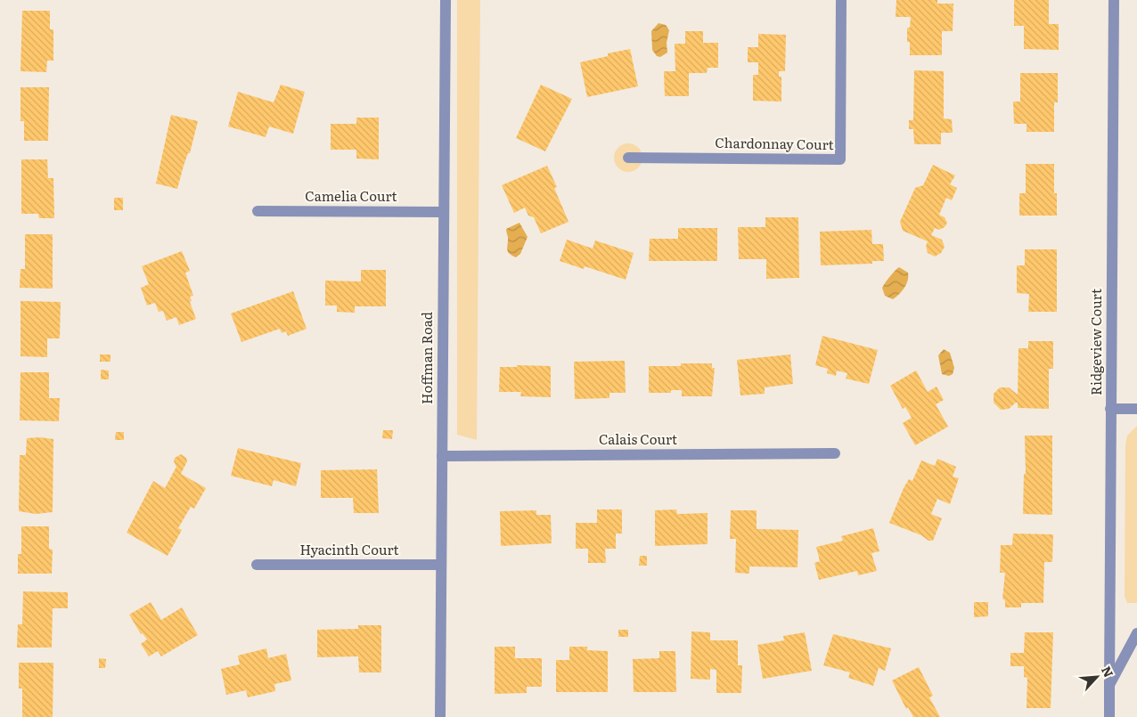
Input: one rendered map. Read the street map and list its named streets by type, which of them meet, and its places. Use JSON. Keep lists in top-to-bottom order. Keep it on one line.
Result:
{"streets":{"street":["Chardonnay Court","Camelia Court","Ridgeview Court","Hoffman Road","Calais Court","Hyacinth Court"]},"crossings":[["Camelia Court","Hoffman Road"],["Hoffman Road","Calais Court"],["Hoffman Road","Hyacinth Court"]],"north":"top right"}
